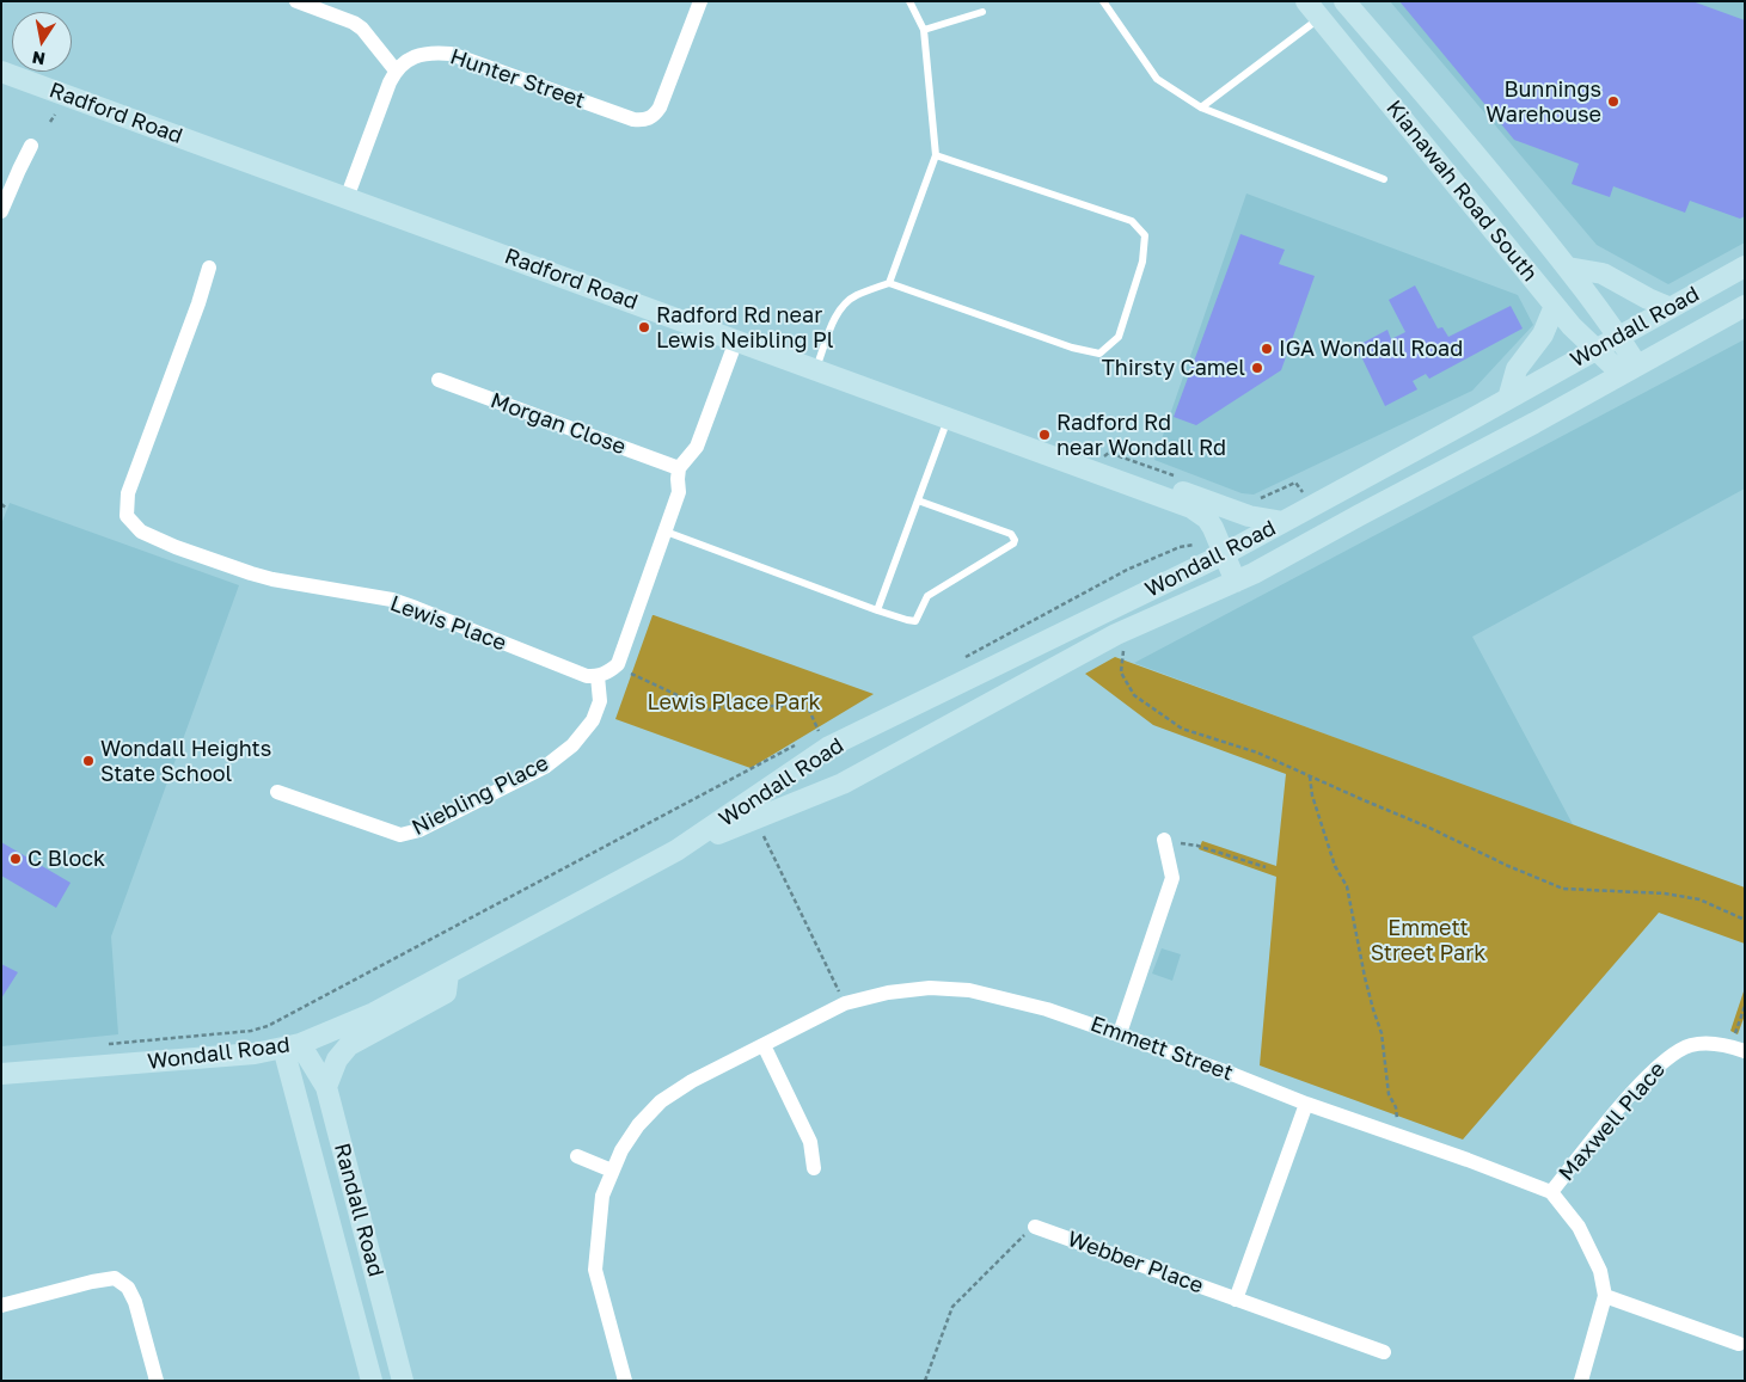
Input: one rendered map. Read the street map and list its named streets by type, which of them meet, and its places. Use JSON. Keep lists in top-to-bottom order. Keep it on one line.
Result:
{"streets":{"main road":["Radford Road","Kianawah Road South","Wondall Road","Randall Road"],"street":["Hunter Street","Morgan Close","Lewis Place","Niebling Place","Emmett Street","Maxwell Place","Webber Place"]},"crossings":[["Radford Road","Wondall Road"],["Kianawah Road South","Wondall Road"],["Wondall Road","Randall Road"],["Lewis Place","Niebling Place"],["Emmett Street","Maxwell Place"]],"parks":["Lewis Place Park","Emmett Street Park"],"places":["Bunnings Warehouse","Radford Rd near Lewis Neibling Pl","IGA Wondall Road","Thirsty Camel","Radford Rd near Wondall Rd","Wondall Heights State School","C Block"],"north":"bottom"}
